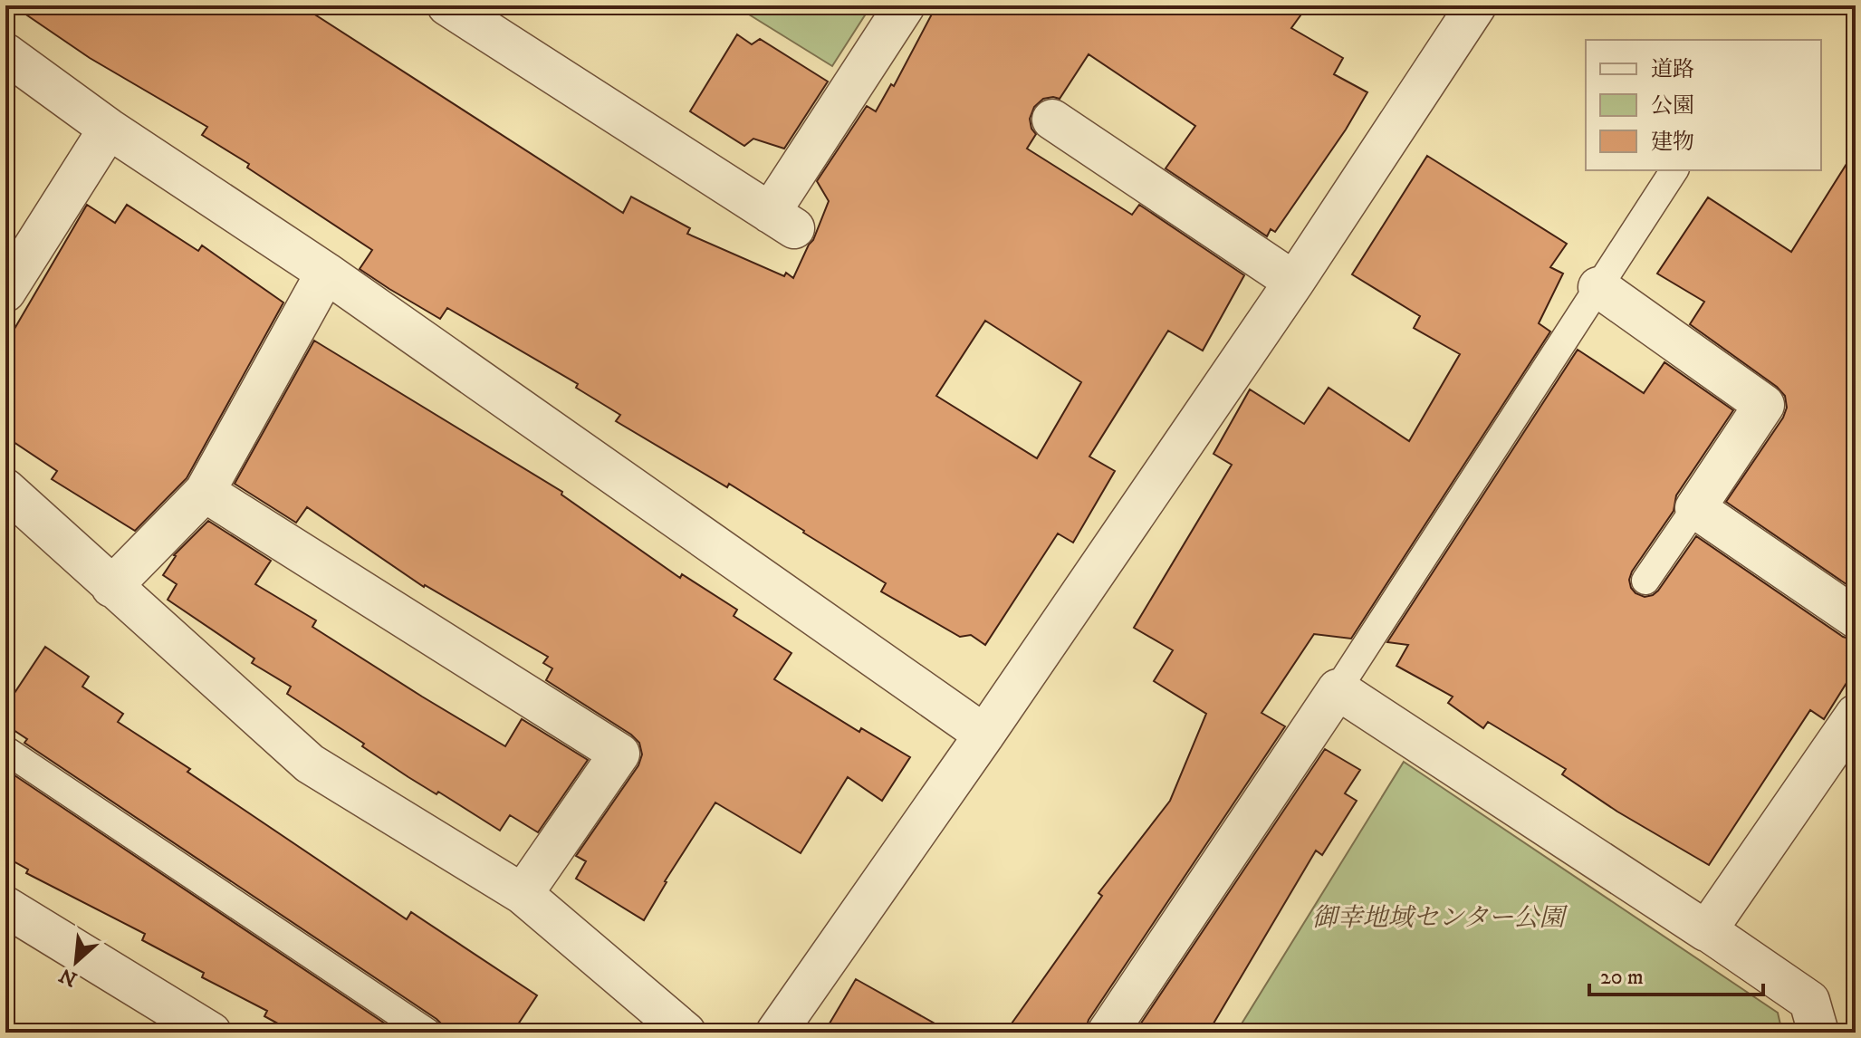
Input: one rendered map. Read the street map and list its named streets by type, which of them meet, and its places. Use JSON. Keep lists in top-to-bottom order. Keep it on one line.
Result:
{"parks":["御幸地域センター公園"],"legend":["道路","公園","建物"],"scale_bar":"20 m","north":"bottom left"}
